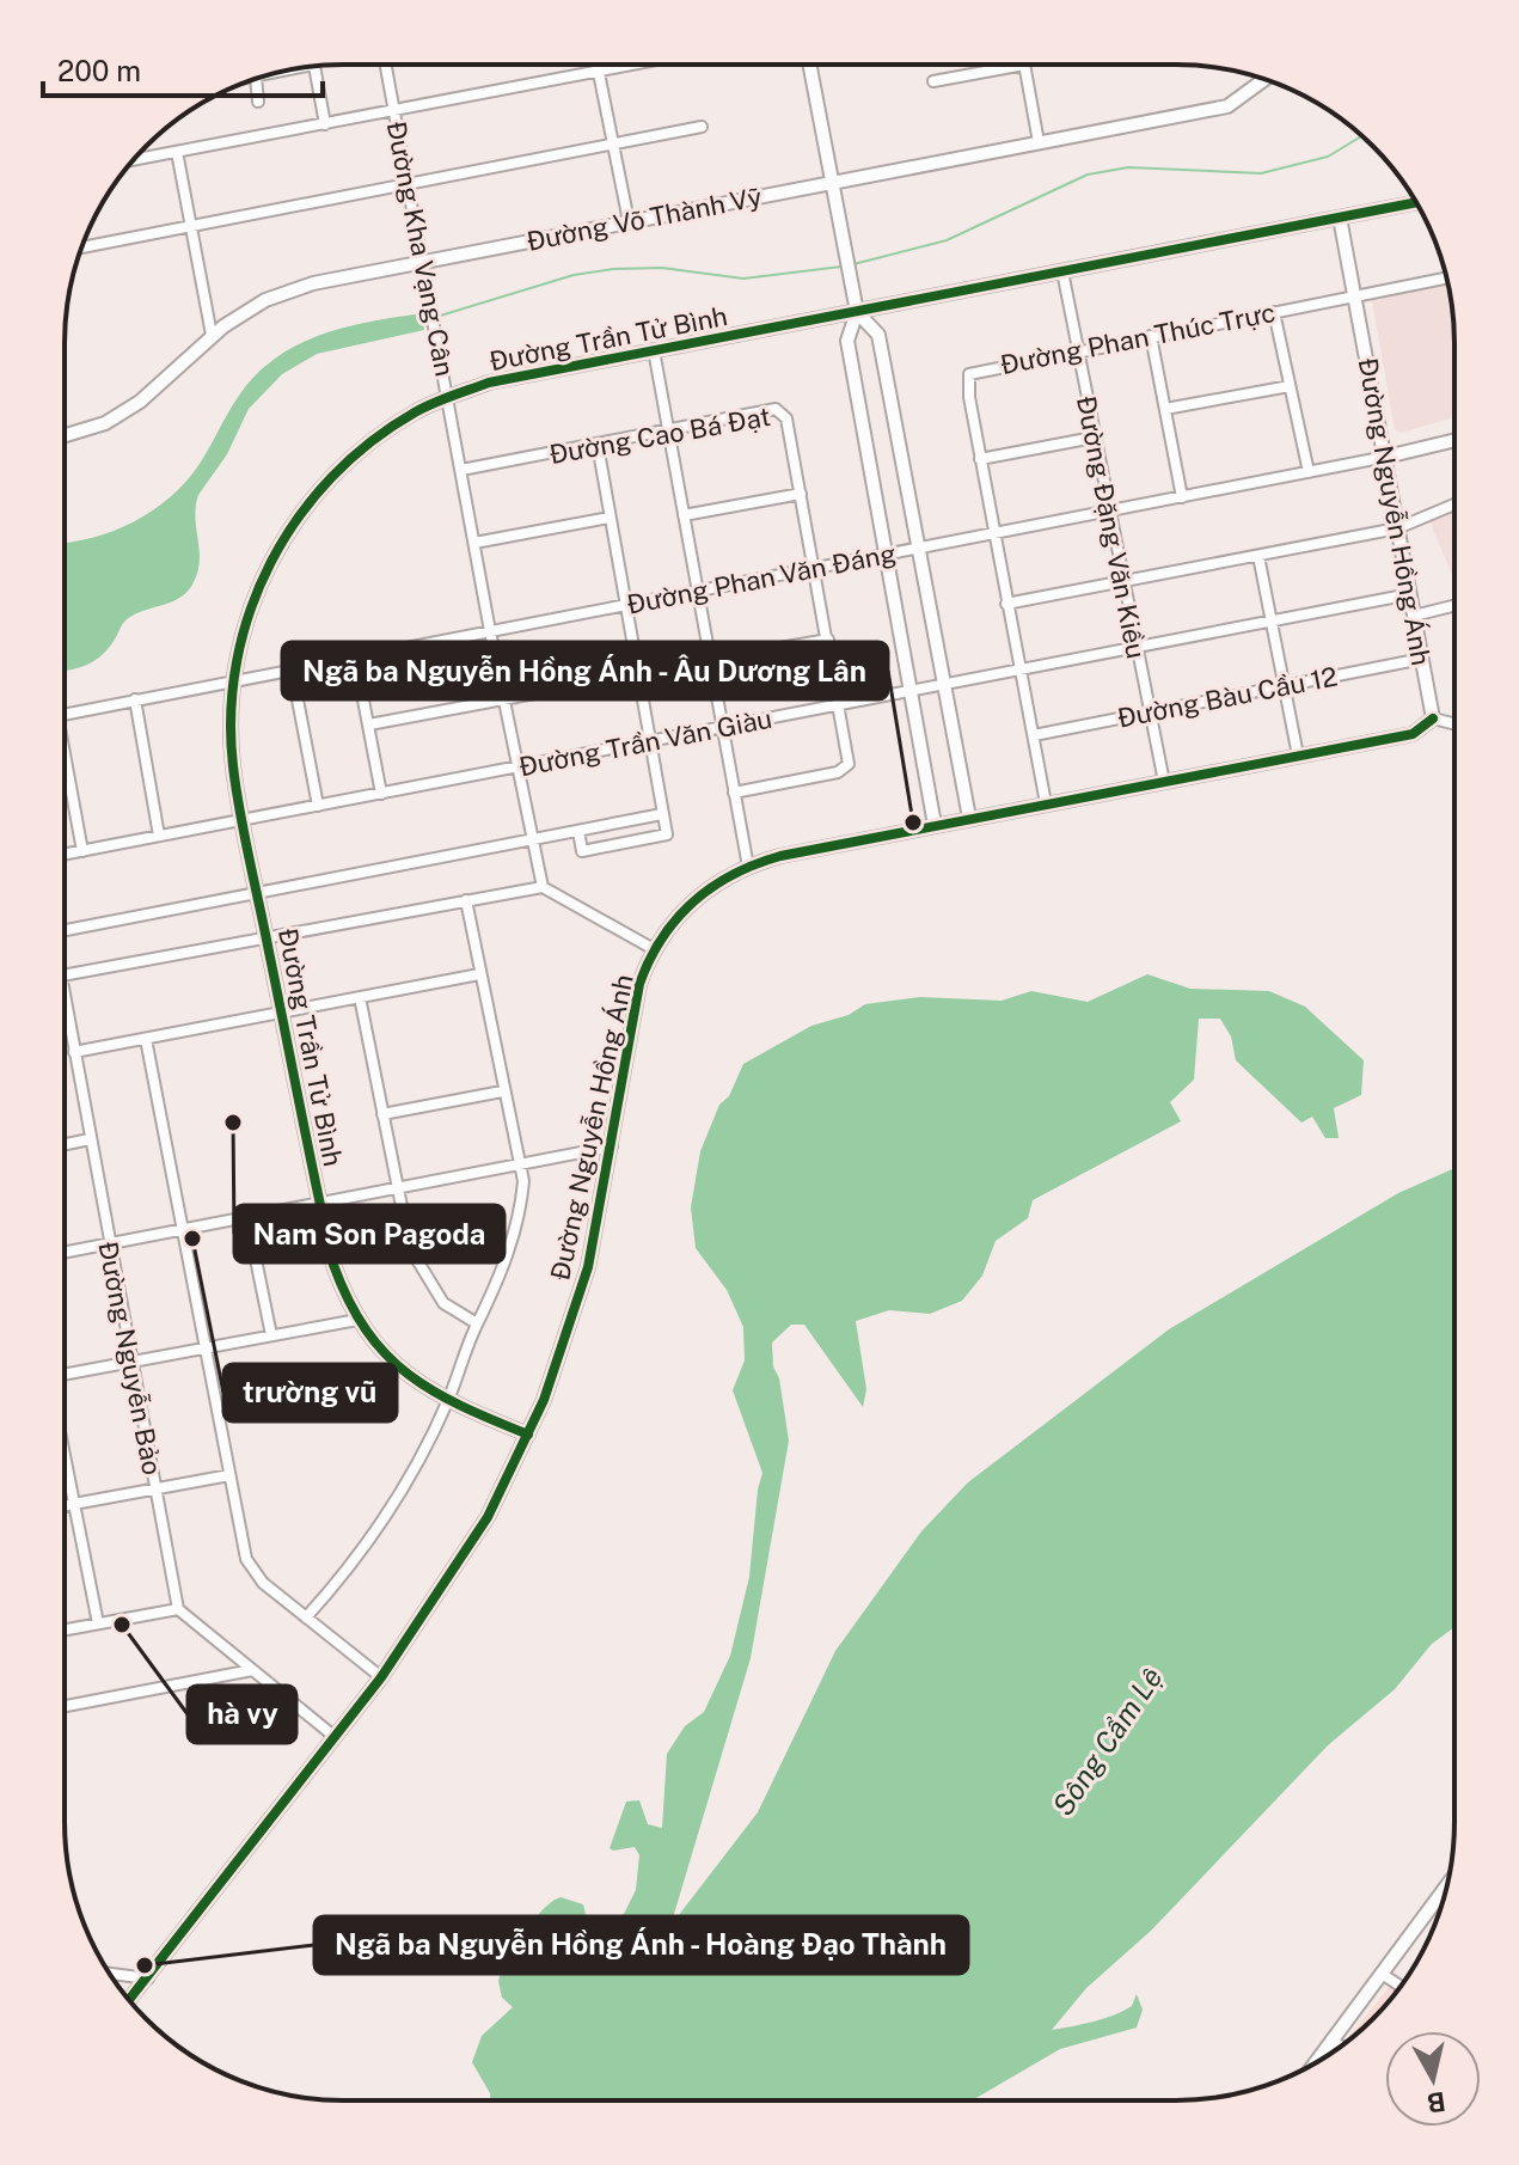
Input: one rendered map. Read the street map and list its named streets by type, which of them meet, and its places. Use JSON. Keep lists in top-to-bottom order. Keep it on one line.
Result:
{"streets":{"street":["Đường Võ Thành Vỹ","Đường Kha Vạng Cân","Đường Trần Tử Bình","Đường Phan Thúc Trực","Đường Cao Bá Đạt","Đường Nguyễn Hồng Ánh","Đường Đặng Văn Kiều","Đường Phan Văn Đáng","Đường Bàu Cầu 12","Đường Trần Văn Giàu","Đường Nguyễn Bảo"]},"crossings":[["Đường Võ Thành Vỹ","Đường Kha Vạng Cân"],["Đường Kha Vạng Cân","Đường Trần Tử Bình"],["Đường Kha Vạng Cân","Đường Cao Bá Đạt"],["Đường Kha Vạng Cân","Đường Phan Văn Đáng"],["Đường Kha Vạng Cân","Đường Trần Văn Giàu"],["Đường Trần Tử Bình","Đường Nguyễn Hồng Ánh"],["Đường Trần Tử Bình","Đường Đặng Văn Kiều"],["Đường Trần Tử Bình","Đường Phan Văn Đáng"],["Đường Trần Tử Bình","Đường Trần Văn Giàu"],["Đường Phan Thúc Trực","Đường Nguyễn Hồng Ánh"],["Đường Phan Thúc Trực","Đường Đặng Văn Kiều"],["Đường Phan Thúc Trực","Đường Phan Văn Đáng"],["Đường Phan Thúc Trực","Đường Bàu Cầu 12"],["Đường Phan Thúc Trực","Đường Trần Văn Giàu"],["Đường Cao Bá Đạt","Đường Phan Văn Đáng"],["Đường Cao Bá Đạt","Đường Trần Văn Giàu"],["Đường Nguyễn Hồng Ánh","Đường Đặng Văn Kiều"],["Đường Nguyễn Hồng Ánh","Đường Phan Văn Đáng"],["Đường Nguyễn Hồng Ánh","Đường Bàu Cầu 12"],["Đường Nguyễn Hồng Ánh","Đường Trần Văn Giàu"],["Đường Đặng Văn Kiều","Đường Phan Văn Đáng"],["Đường Đặng Văn Kiều","Đường Bàu Cầu 12"],["Đường Đặng Văn Kiều","Đường Trần Văn Giàu"]],"water":["Sông Cẩm Lệ"],"places":["Ngã ba Nguyễn Hồng Ánh - Âu Dương Lân","Nam Son Pagoda","trường vũ","hà vy","Ngã ba Nguyễn Hồng Ánh - Hoàng Đạo Thành"],"scale_bar":"200 m","north":"bottom"}
